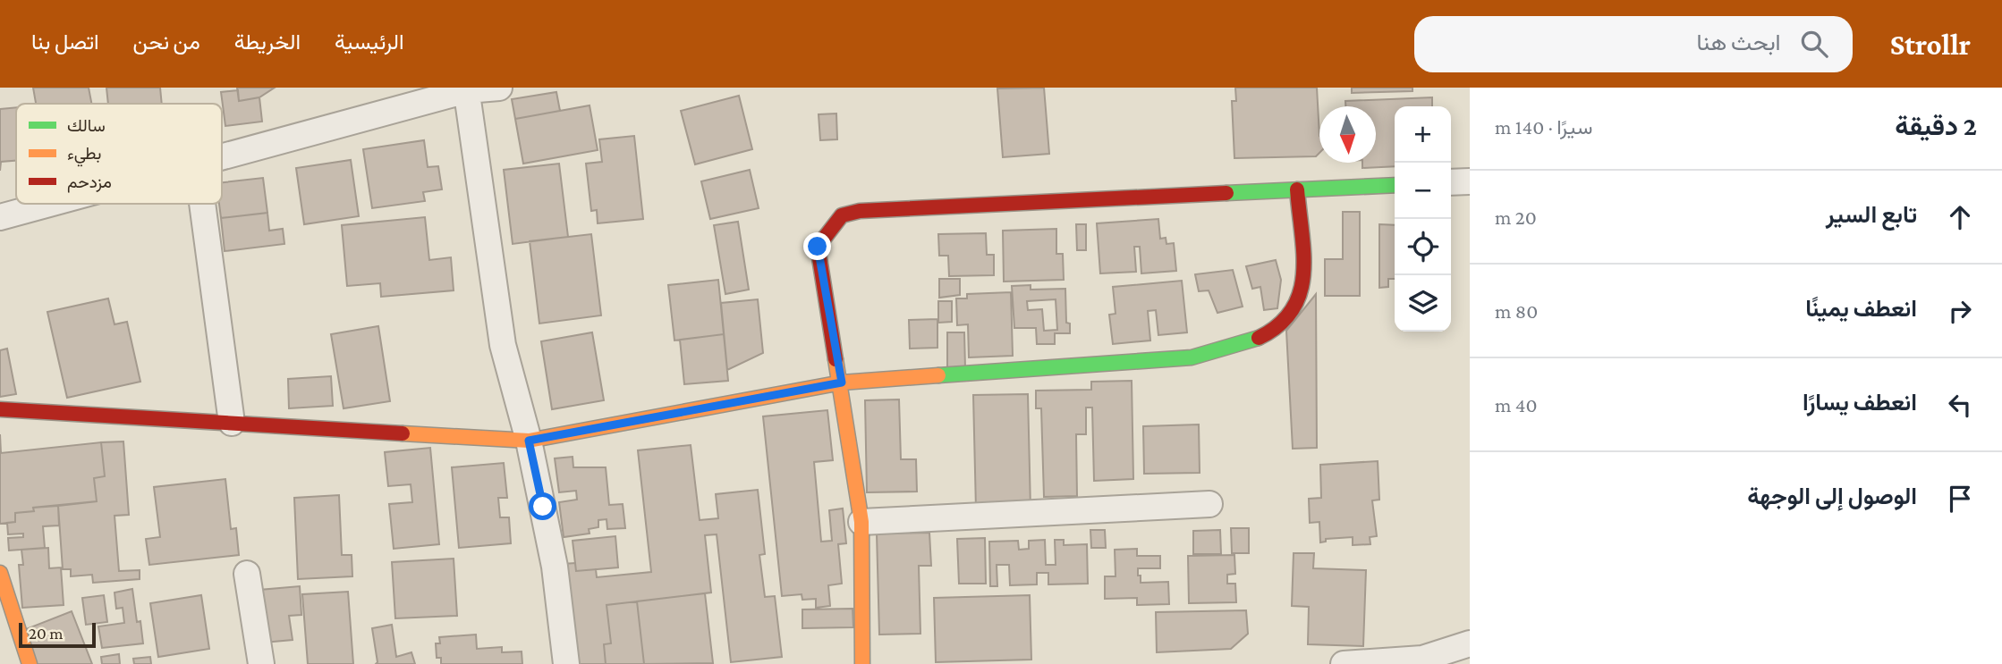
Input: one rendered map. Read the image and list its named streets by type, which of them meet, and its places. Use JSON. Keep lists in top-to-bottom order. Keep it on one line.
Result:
{"legend":["سالك","بطيء","مزدحم"],"scale_bar":"20 m","north":"bottom","page":{"header":"Strollr","search":"ابحث هنا","nav":["الرئيسية","الخريطة","من نحن","اتصل بنا"],"heading":["2 دقيقة","سيرًا · 140 m"],"map_buttons":["+","−"],"list":[["تابع السير","20 m"],["انعطف يمينًا","80 m"],["انعطف يسارًا","40 m"],"الوصول إلى الوجهة"],"scale":"20 m"}}
